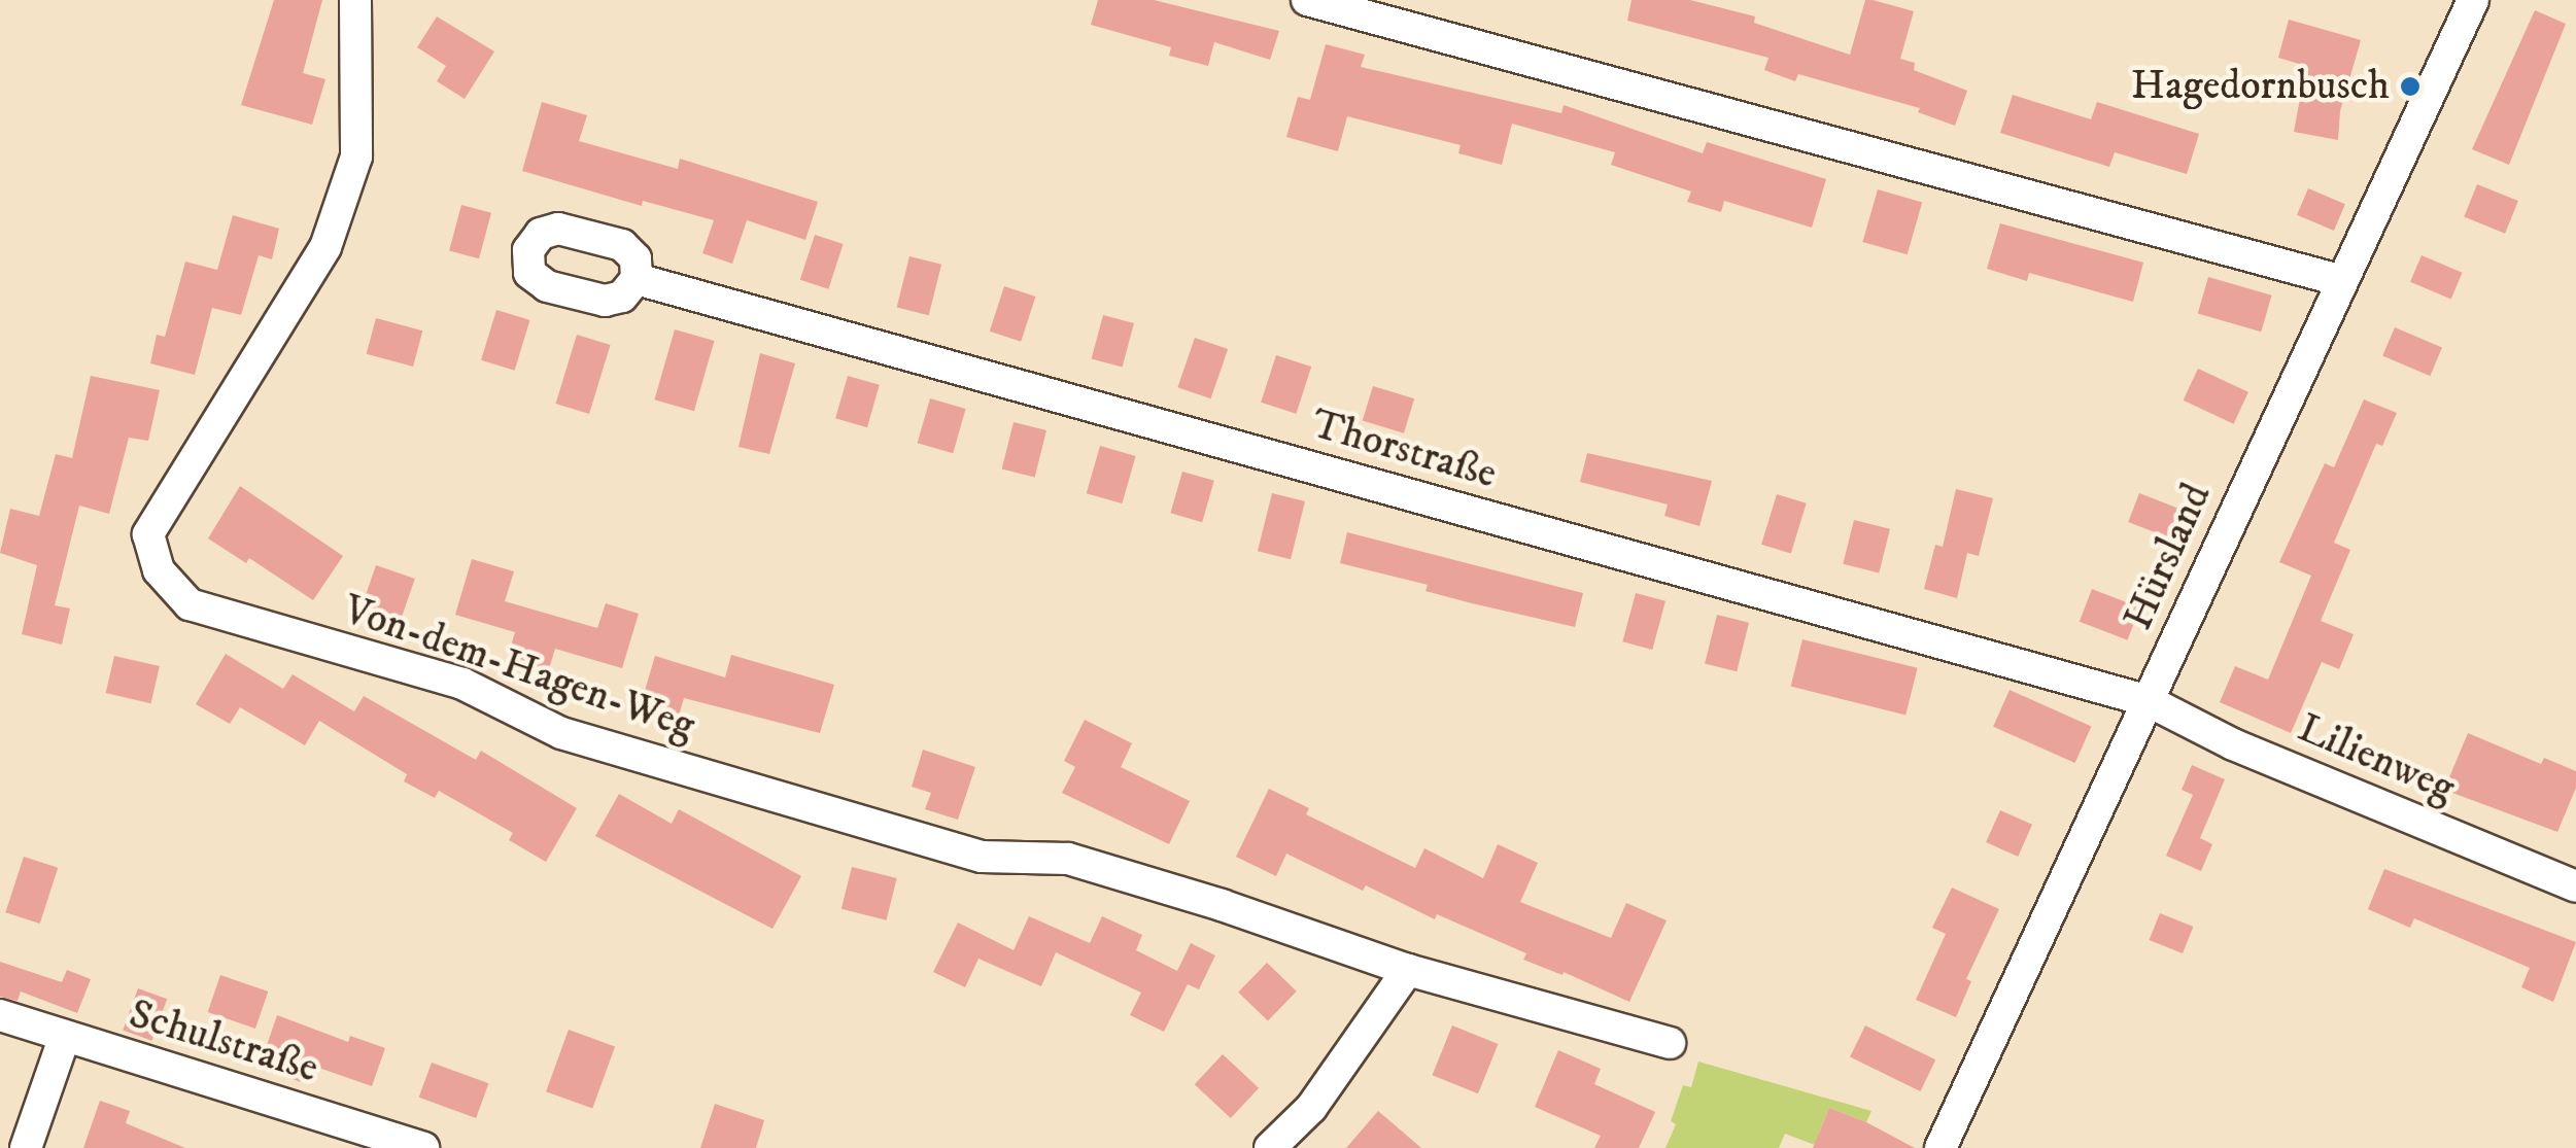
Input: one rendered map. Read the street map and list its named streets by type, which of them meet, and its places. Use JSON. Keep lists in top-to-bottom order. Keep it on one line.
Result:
{"streets":{"street":["Thorstraße","Hürsland","Von-dem-Hagen-Weg","Lilienweg","Schulstraße"]},"crossings":[["Thorstraße","Hürsland"],["Thorstraße","Lilienweg"],["Hürsland","Lilienweg"]],"places":["Hagedornbusch"]}
